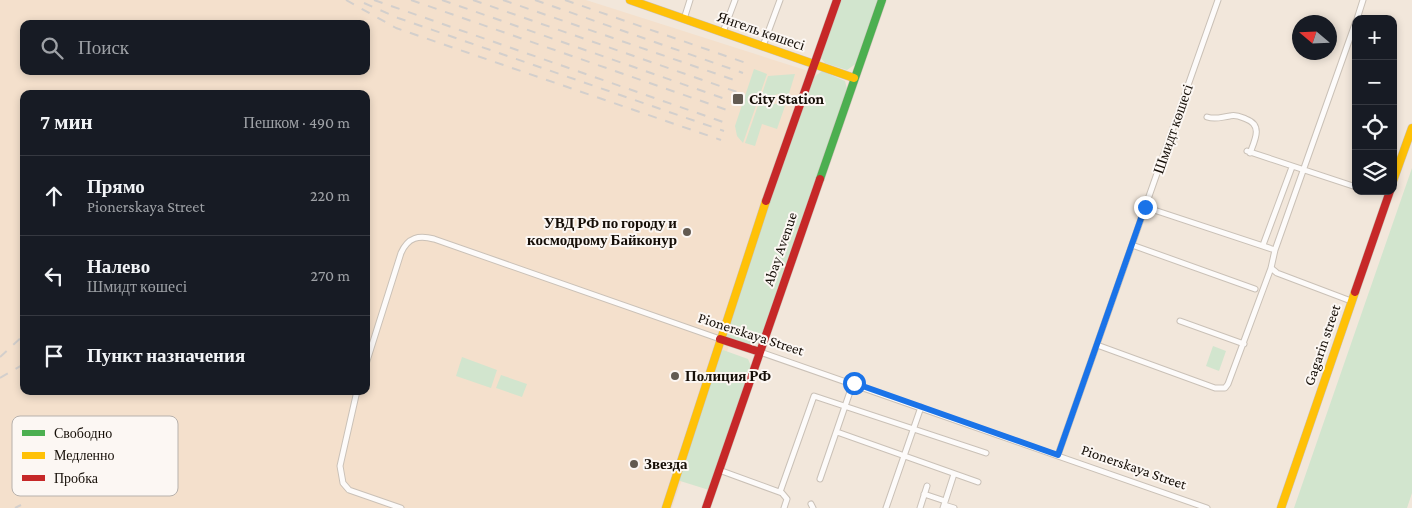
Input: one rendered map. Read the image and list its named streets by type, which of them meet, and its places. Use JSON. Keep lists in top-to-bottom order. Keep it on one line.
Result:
{"streets":{"main road":["Янгель көшесі","Abay Avenue","Pionerskaya Street","Gagarin street"],"street":["Шмидт көшесі"]},"crossings":[["Янгель көшесі","Abay Avenue"],["Шмидт көшесі","Pionerskaya Street"],["Abay Avenue","Pionerskaya Street"]],"places":{"transit":["City Station"],"other":["УВД РФ по городу и космодрому Байконур","Полиция РФ","Звезда"]},"legend":["Свободно","Медленно","Пробка"],"north":"left","page":{"map_buttons":["+","−"],"search":"Поиск","heading":["7 мин","Пешком · 490 m"],"list":[["Прямо","Pionerskaya Street","220 m"],["Налево","Шмидт көшесі","270 m"],"Пункт назначения"]}}
